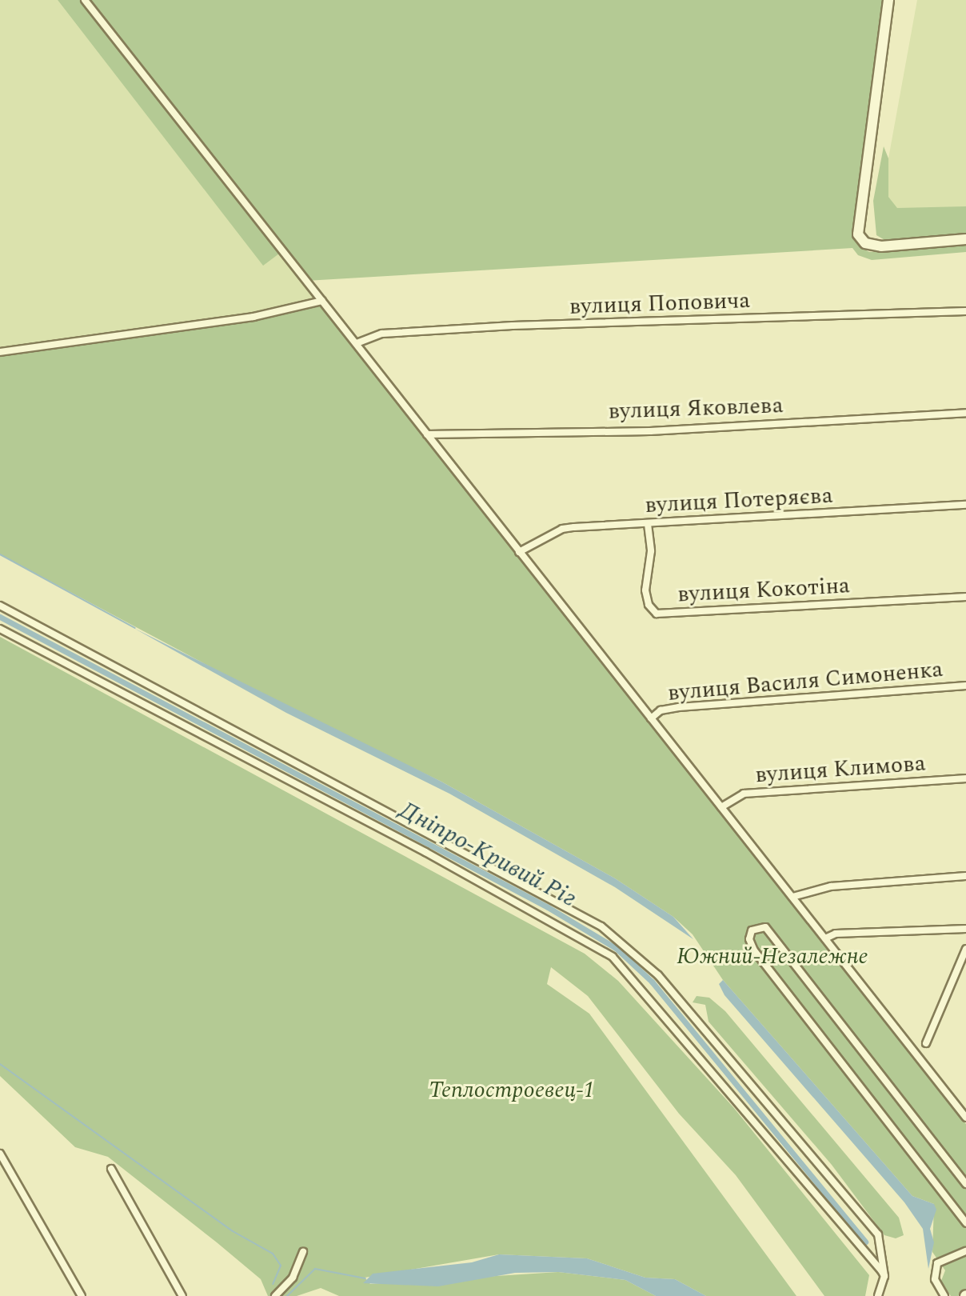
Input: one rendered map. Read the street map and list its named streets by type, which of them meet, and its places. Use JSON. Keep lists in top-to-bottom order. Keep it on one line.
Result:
{"streets":{"street":["вулиця Поповича","вулиця Яковлева","вулиця Потеряєва","вулиця Кокотіна","вулиця Василя Симоненка","вулиця Климова"]},"crossings":[["вулиця Потеряєва","вулиця Кокотіна"]],"water":["Дніпро-Кривий Ріг"],"parks":["Южний-Незалежне","Теплостроевец-1"]}
